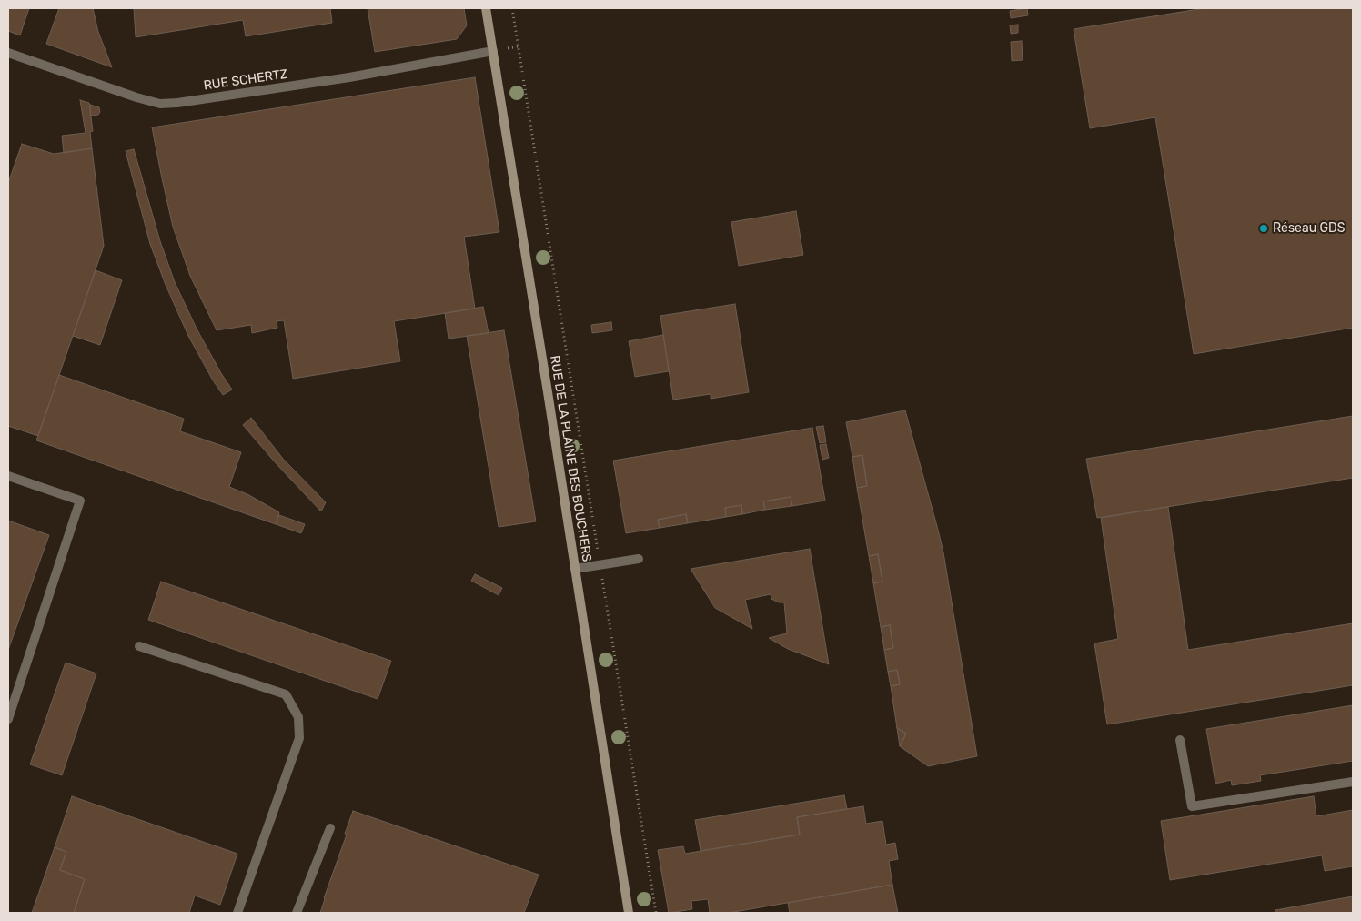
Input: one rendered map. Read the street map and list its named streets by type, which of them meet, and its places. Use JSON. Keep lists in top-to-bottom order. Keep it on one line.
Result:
{"streets":{"street":["RUE SCHERTZ","RUE DE LA PLAINE DES BOUCHERS"]},"crossings":[["RUE SCHERTZ","RUE DE LA PLAINE DES BOUCHERS"]],"places":["Réseau GDS"]}
